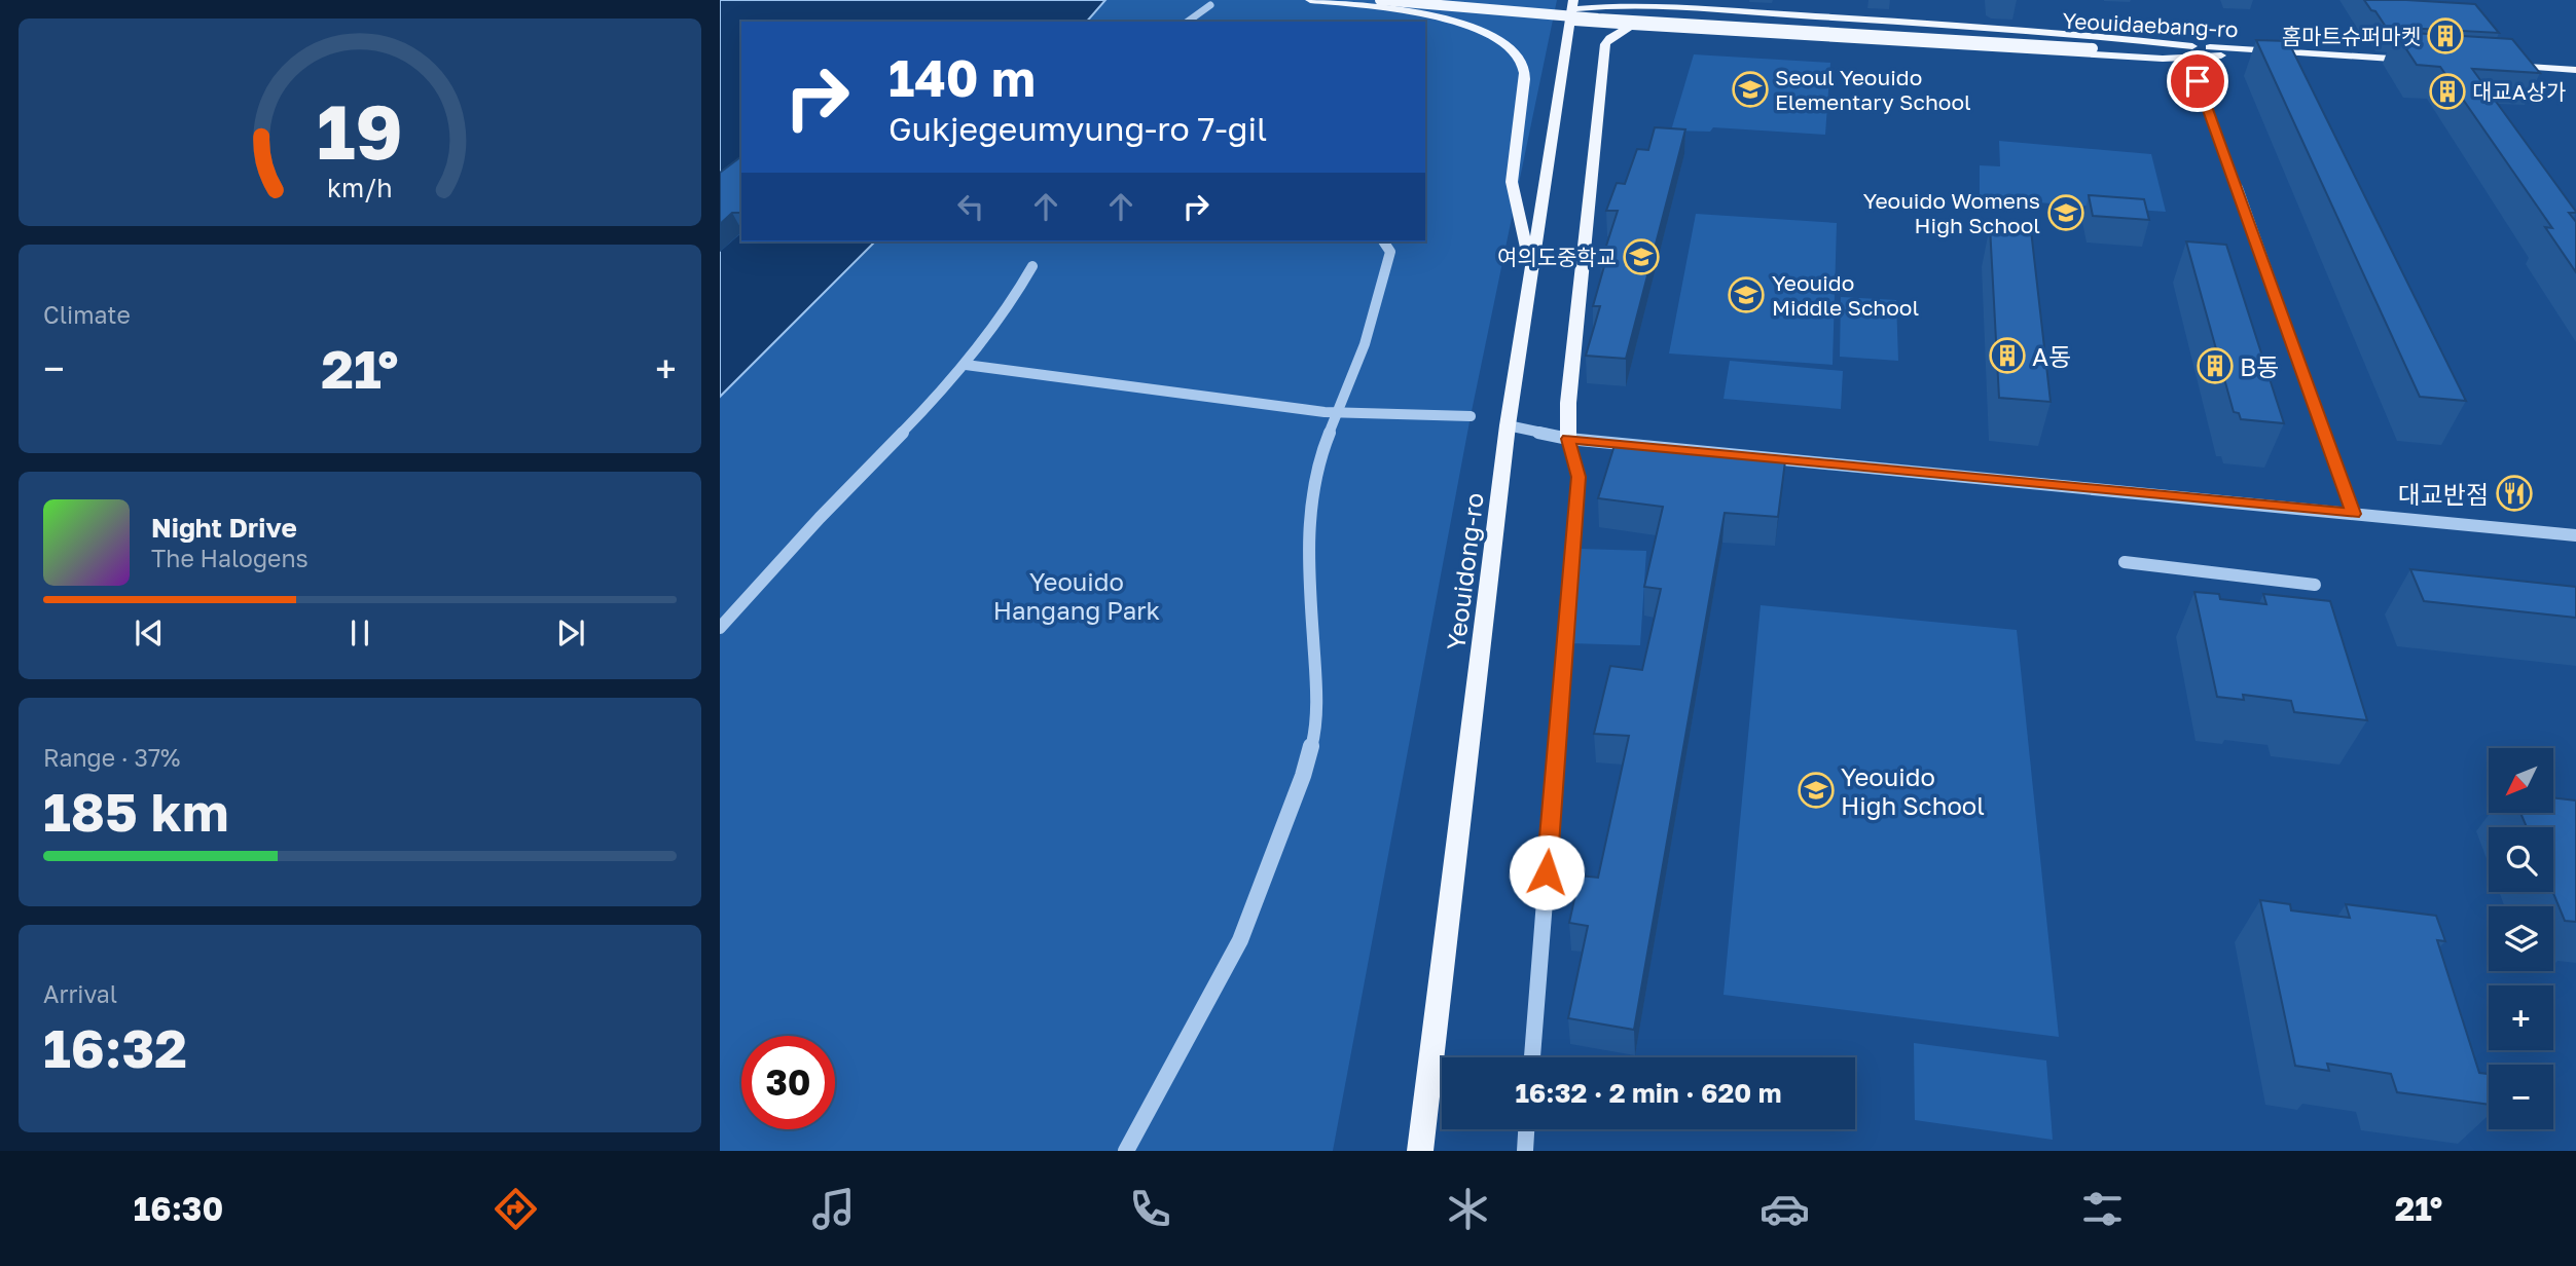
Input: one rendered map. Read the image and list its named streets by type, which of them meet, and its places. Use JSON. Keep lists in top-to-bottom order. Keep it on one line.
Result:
{"streets":{"main road":["Yeouidaebang-ro","Yeouidong-ro"]},"parks":["Yeouido Hangang Park"],"places":{"building":["홈마트슈퍼마켓","대교A상가","A동","B동"],"school or university":["Seoul Yeouido Elementary School","Yeouido Womens High School","여의도중학교","Yeouido Middle School","Yeouido High School"],"restaurant":["대교반점"]},"north":"bottom left","page":{"turn":["140 m","Gukjegeumyung-ro 7-gil"],"tile":["Climate",["Range · 37%","185 km"],["Arrival","16:32"]],"heat":["−","21°","+"],"song":["Night Drive","The Halogens"],"map_buttons":["+","−"],"limit":"30","trip":"16:32 · 2 min · 620 m","tabs":["16:30","21°"],"gauge":["19","km/h"]}}
